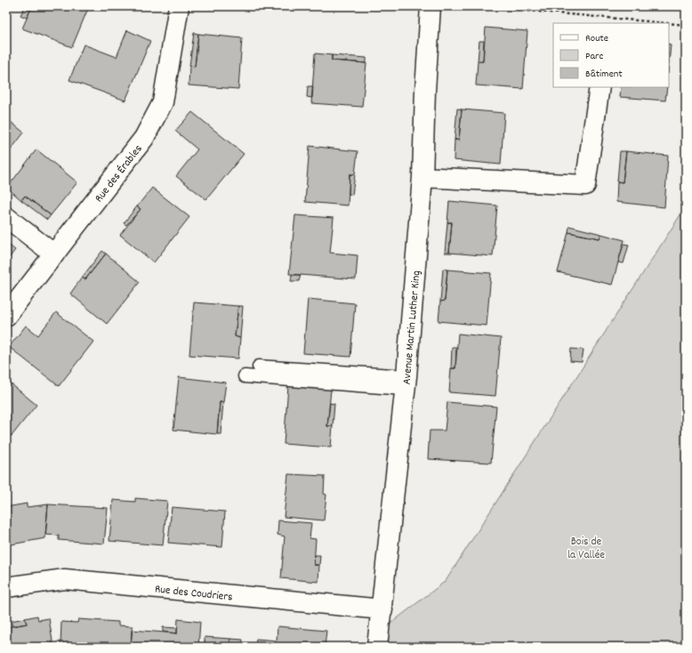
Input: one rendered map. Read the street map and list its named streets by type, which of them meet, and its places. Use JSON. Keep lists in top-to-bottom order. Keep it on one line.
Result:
{"streets":{"street":["Rue des Érables","Avenue Martin Luther King","Rue des Coudriers"]},"crossings":[["Avenue Martin Luther King","Rue des Coudriers"]],"parks":["Bois de la Vallée"],"legend":["Route","Parc","Bâtiment"]}
